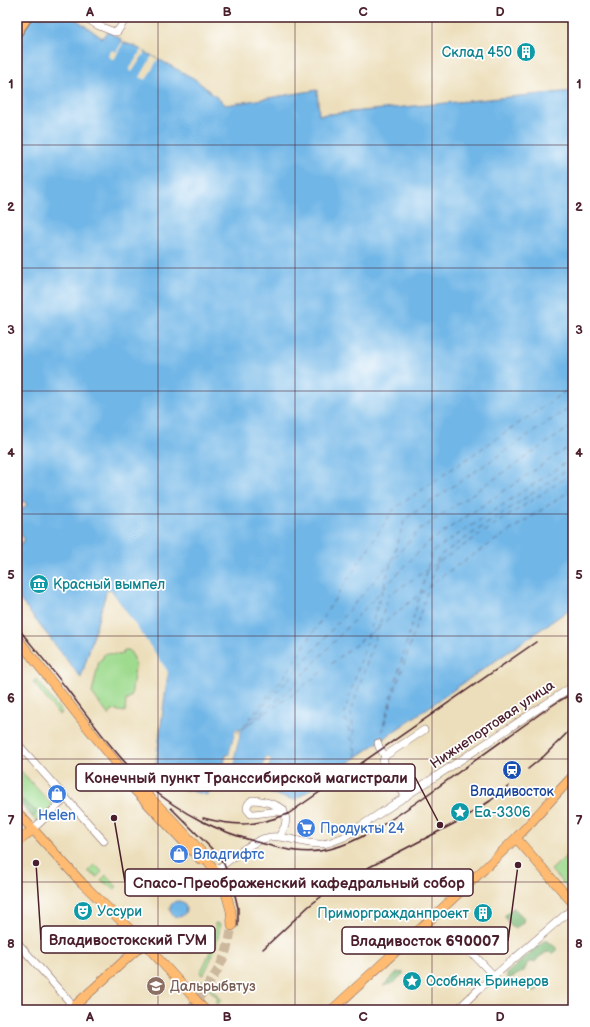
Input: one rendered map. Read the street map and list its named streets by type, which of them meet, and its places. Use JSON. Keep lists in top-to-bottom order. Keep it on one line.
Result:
{"streets":{"street":["Нижнепортовая улица"]},"places":{"building":["Склад 450","Приморгражданпроект"],"museum":["Красный вымпел"],"station":["Владивосток"],"shop":["Helen","Владгифтс"],"place":["Еа-3306","Особняк Бринеров"],"other":["Спасо-Преображенский кафедральный собор","Конечный пункт Транссибирской магистрали","Владивостокский ГУМ","Владивосток 690007"],"supermarket":["Продукты 24"],"theatre":["Уссури"],"school or university":["Дальрыбвтуз"]},"grid":{"columns":["A","B","C","D"],"rows":["1","2","3","4","5","6","7","8"]}}
